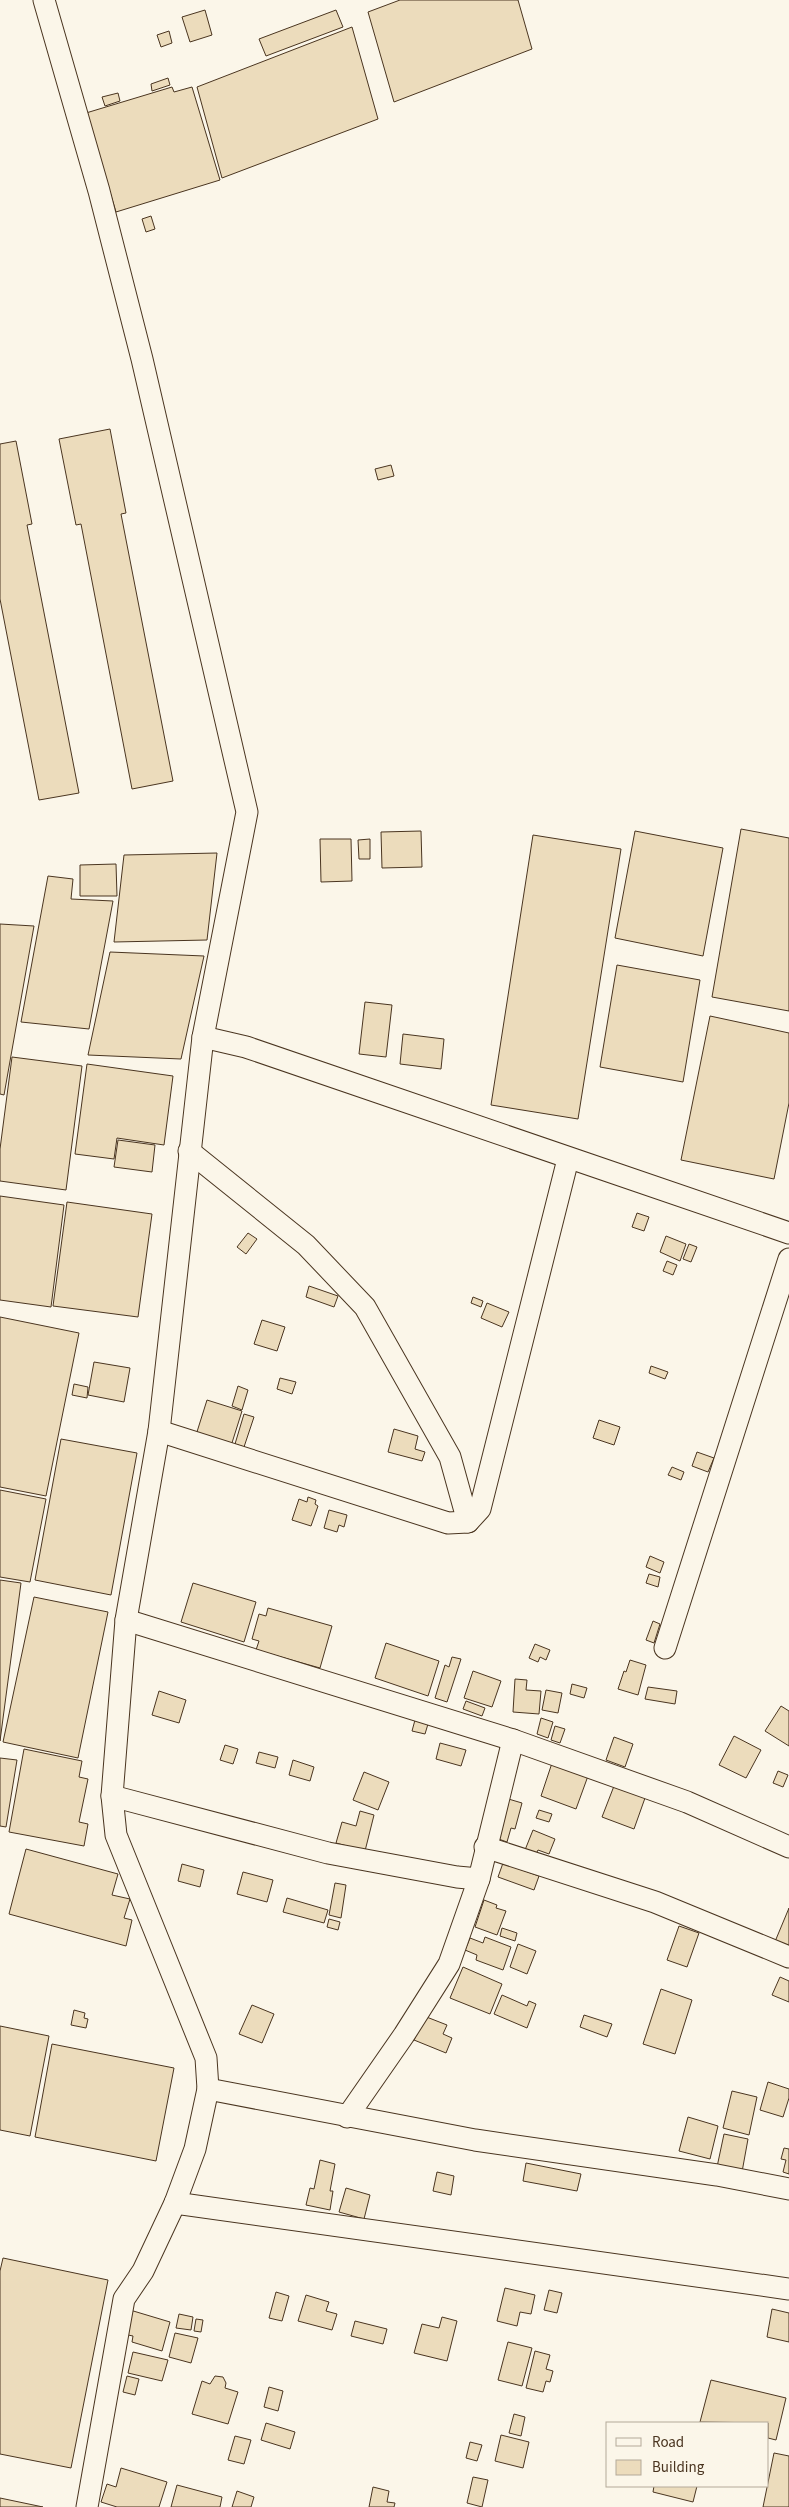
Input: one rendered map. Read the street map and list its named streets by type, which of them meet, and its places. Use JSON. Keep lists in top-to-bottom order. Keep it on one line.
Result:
{"legend":["Road","Building"]}
